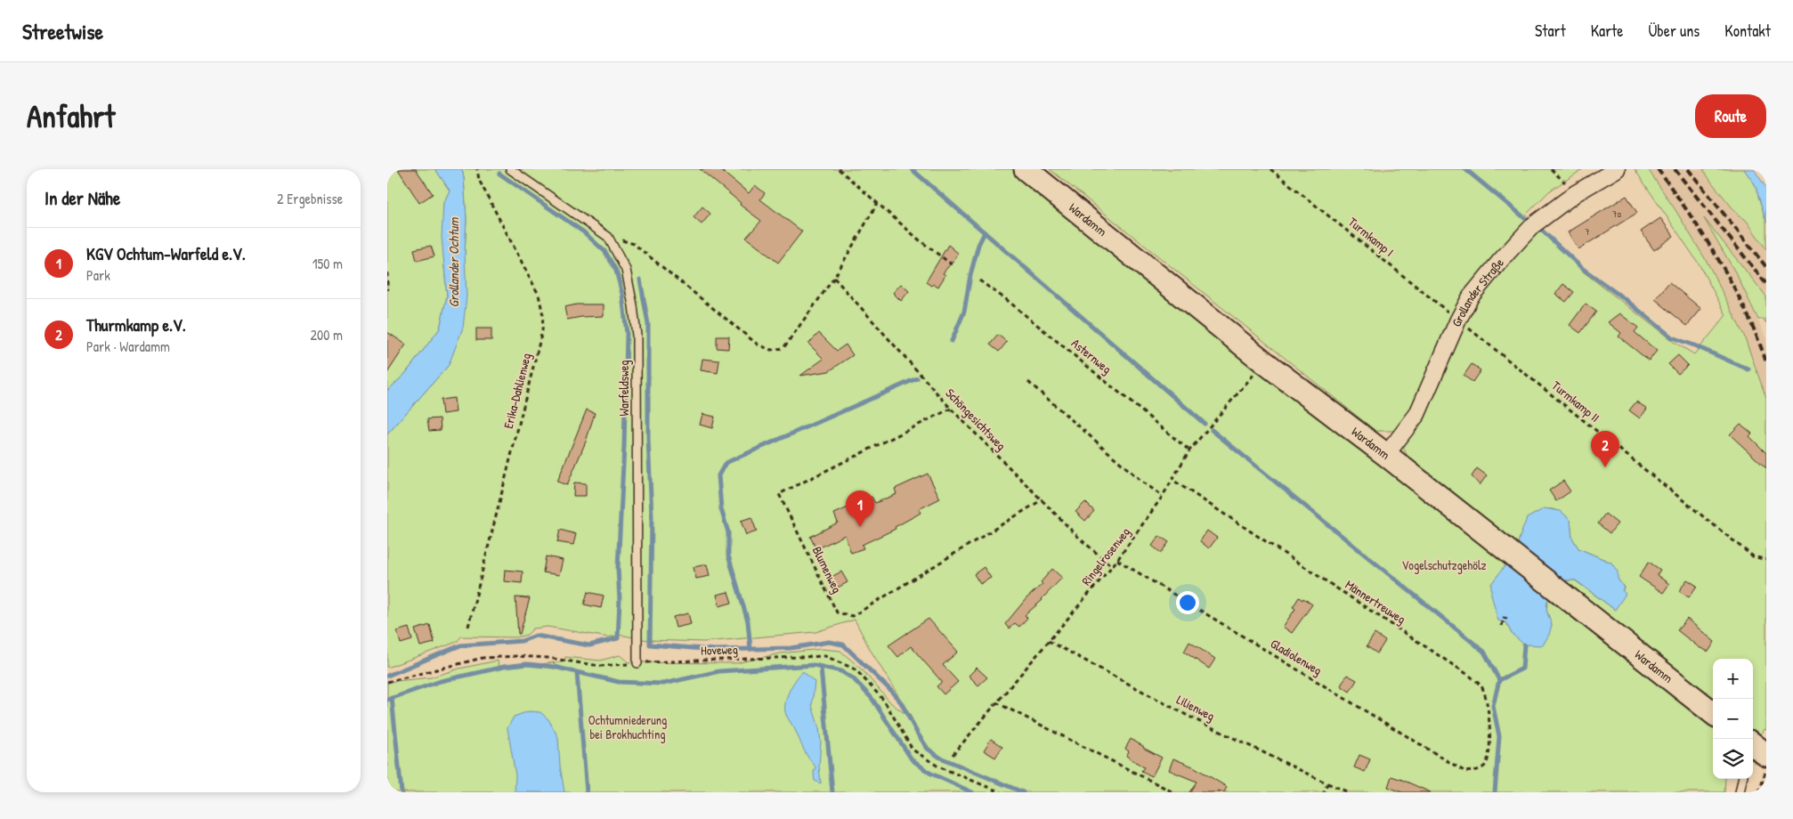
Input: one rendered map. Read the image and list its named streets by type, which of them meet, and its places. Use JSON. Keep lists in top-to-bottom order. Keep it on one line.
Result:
{"streets":{"street":["Wardamm","Grollander Straße"],"lane":["Warfeldsweg"],"path":["Turmkamp I","Asternweg","Erika-Dahlienweg","Turmkamp II","Schöngesichtsweg","Ringelrosenweg","Blumenweg","Männertreuweg","Hoveweg","Gladiolenweg","Lilienweg"]},"crossings":[["Wardamm","Grollander Straße"],["Wardamm","Ringelrosenweg"],["Turmkamp I","Grollander Straße"],["Turmkamp I","Turmkamp II"],["Grollander Straße","Turmkamp II"],["Asternweg","Ringelrosenweg"],["Warfeldsweg","Hoveweg"],["Schöngesichtsweg","Ringelrosenweg"],["Schöngesichtsweg","Blumenweg"],["Ringelrosenweg","Männertreuweg"],["Ringelrosenweg","Gladiolenweg"],["Ringelrosenweg","Lilienweg"],["Männertreuweg","Gladiolenweg"]],"water":["Grollander Ochtum"],"parks":["Vogelschutzgehölz","Ochtumniederung bei Brokhuchting"],"house_numbers":["7a","7"],"page":{"header":"Streetwise","nav":["Start","Karte","Über uns","Kontakt"],"buttons":"Route","title":"Anfahrt","heading":["In der Nähe","2 Ergebnisse"],"list":[{"mark":"1","name":"KGV Ochtum-Warfeld e.V.","note":"Park","value":"150 m"},{"mark":"2","name":"Thurmkamp e.V.","note":"Park · Wardamm","value":"200 m"}],"pins":["2","1"],"map_buttons":["+","−"]}}
